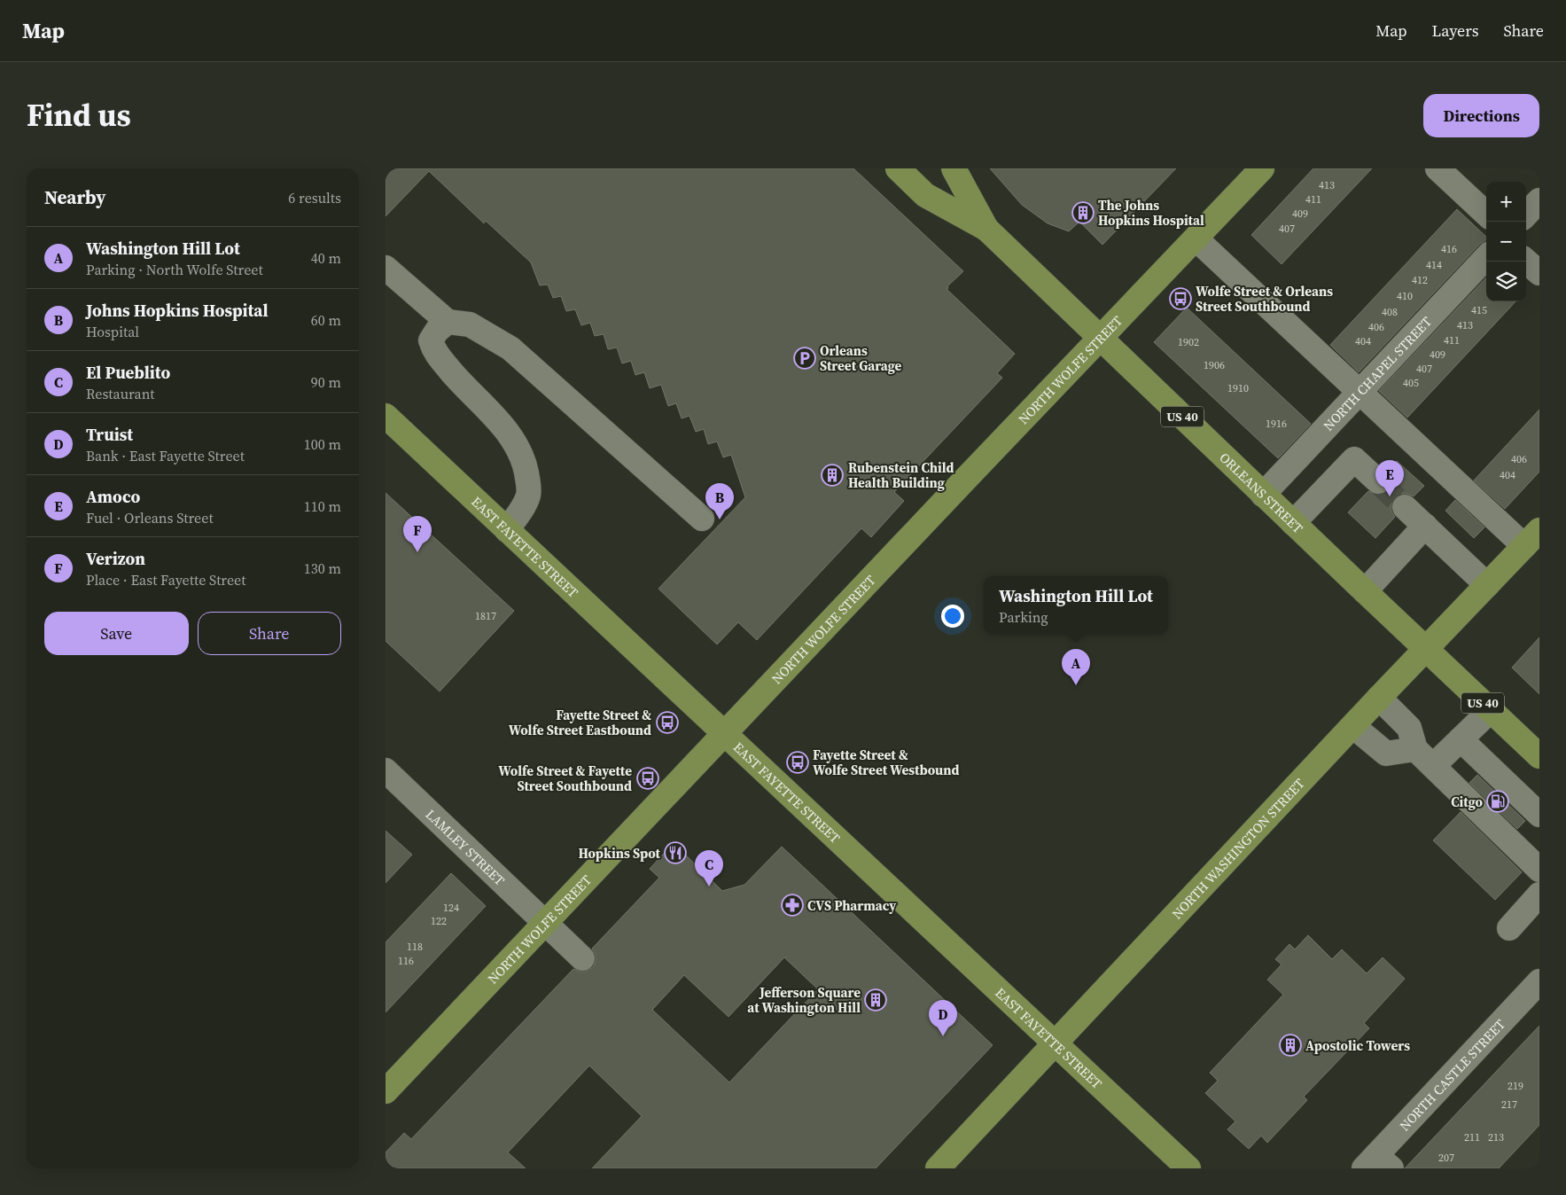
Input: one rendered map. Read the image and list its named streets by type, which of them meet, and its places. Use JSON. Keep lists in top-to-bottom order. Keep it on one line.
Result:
{"streets":{"main road":["NORTH WOLFE STREET","US 40","ORLEANS STREET","EAST FAYETTE STREET","NORTH WASHINGTON STREET"],"street":["NORTH CHAPEL STREET","LAMLEY STREET","NORTH CASTLE STREET"]},"crossings":[["NORTH WOLFE STREET","ORLEANS STREET"],["NORTH WOLFE STREET","EAST FAYETTE STREET"],["NORTH WOLFE STREET","LAMLEY STREET"],["NORTH CHAPEL STREET","ORLEANS STREET"],["ORLEANS STREET","NORTH WASHINGTON STREET"],["EAST FAYETTE STREET","NORTH WASHINGTON STREET"]],"places":{"building":["The Johns Hopkins Hospital","Rubenstein Child Health Building","Jefferson Square at Washington Hill","Apostolic Towers"],"bus stop":["Wolfe Street & Orleans Street Southbound","Fayette Street & Wolfe Street Eastbound","Fayette Street & Wolfe Street Westbound","Wolfe Street & Fayette Street Southbound"],"parking":["Orleans Street Garage"],"fuel station":["Citgo"],"restaurant":["Hopkins Spot"],"pharmacy":["CVS Pharmacy"]},"house_numbers":["413","411","409","407","416","414","412","410","415","408","413","406","411","404","1902","409","1906","407","405","1910","1916","406","404","1817","124","122","118","116","219","217","211","213","207"],"page":{"header":"Map","nav":["Map","Layers","Share"],"title":"Find us","buttons":["Directions",["Save","Share"]],"heading":["Nearby","6 results"],"map_buttons":["+","−"],"list":[{"mark":"A","name":"Washington Hill Lot","note":"Parking · North Wolfe Street","value":"40 m"},{"mark":"B","name":"Johns Hopkins Hospital","note":"Hospital","value":"60 m"},{"mark":"C","name":"El Pueblito","note":"Restaurant","value":"90 m"},{"mark":"D","name":"Truist","note":"Bank · East Fayette Street","value":"100 m"},{"mark":"E","name":"Amoco","note":"Fuel · Orleans Street","value":"110 m"},{"mark":"F","name":"Verizon","note":"Place · East Fayette Street","value":"130 m"}],"pins":["E","B","F","A","C","D"],"popup":["Washington Hill Lot","Parking"]}}
